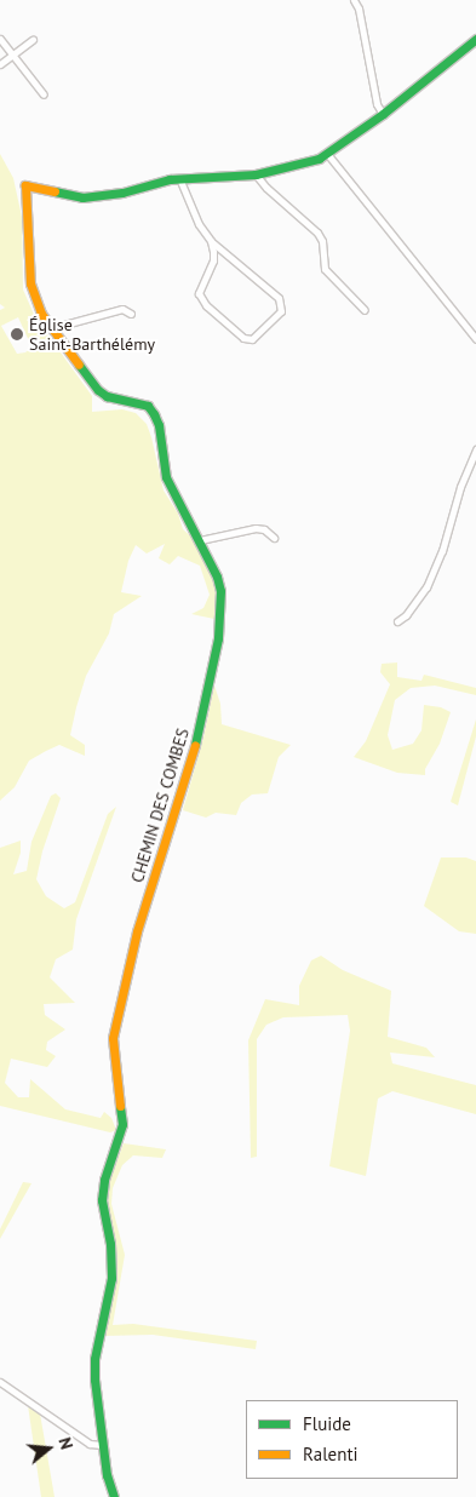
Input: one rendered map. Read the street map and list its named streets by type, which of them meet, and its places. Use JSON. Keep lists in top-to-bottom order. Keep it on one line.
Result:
{"streets":{"street":["CHEMIN DES COMBES"]},"places":["Église Saint-Barthélémy"],"legend":["Fluide","Ralenti"],"north":"right"}
